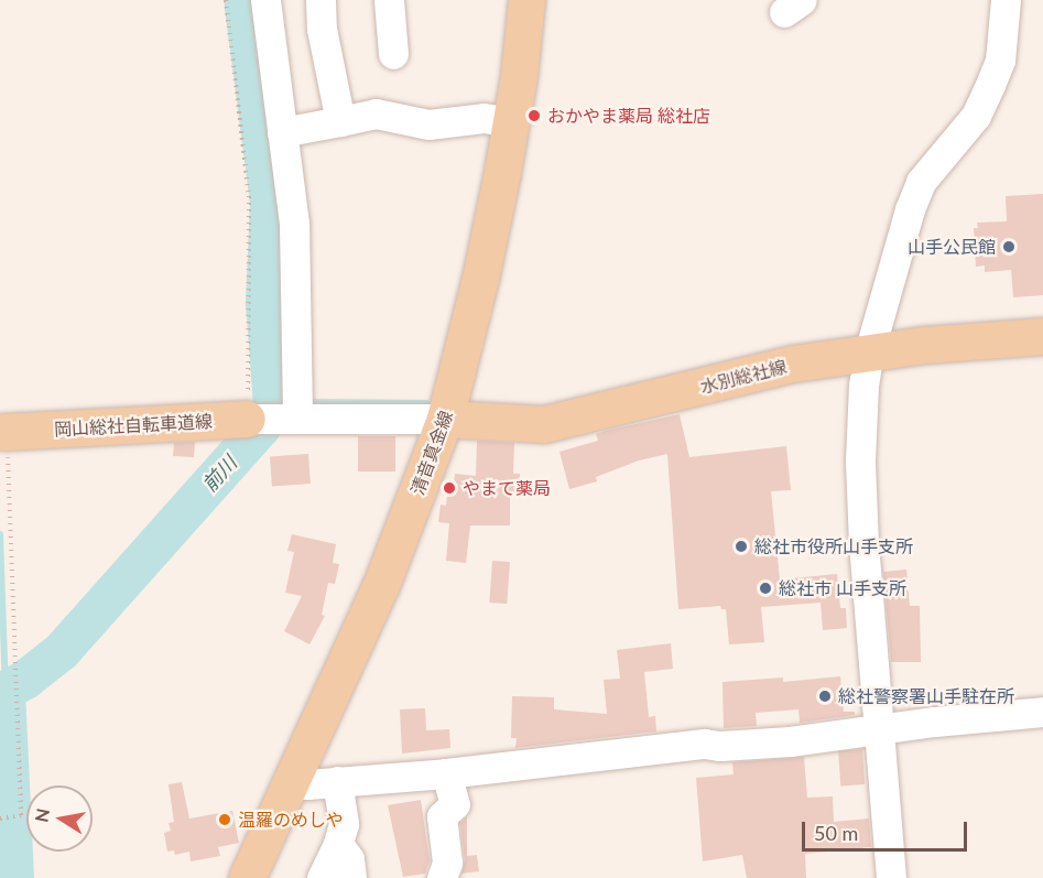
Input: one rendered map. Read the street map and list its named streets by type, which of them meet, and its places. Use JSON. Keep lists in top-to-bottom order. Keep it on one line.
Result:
{"streets":{"main road":["水別総社線","岡山総社自転車道線","清音真金線"]},"crossings":[["水別総社線","清音真金線"]],"water":["前川"],"places":["おかやま薬局 総社店","山手公民館","やまて薬局","総社市役所山手支所","総社市 山手支所","総社警察署山手駐在所","温羅のめしや"],"scale_bar":"50 m","north":"left"}
